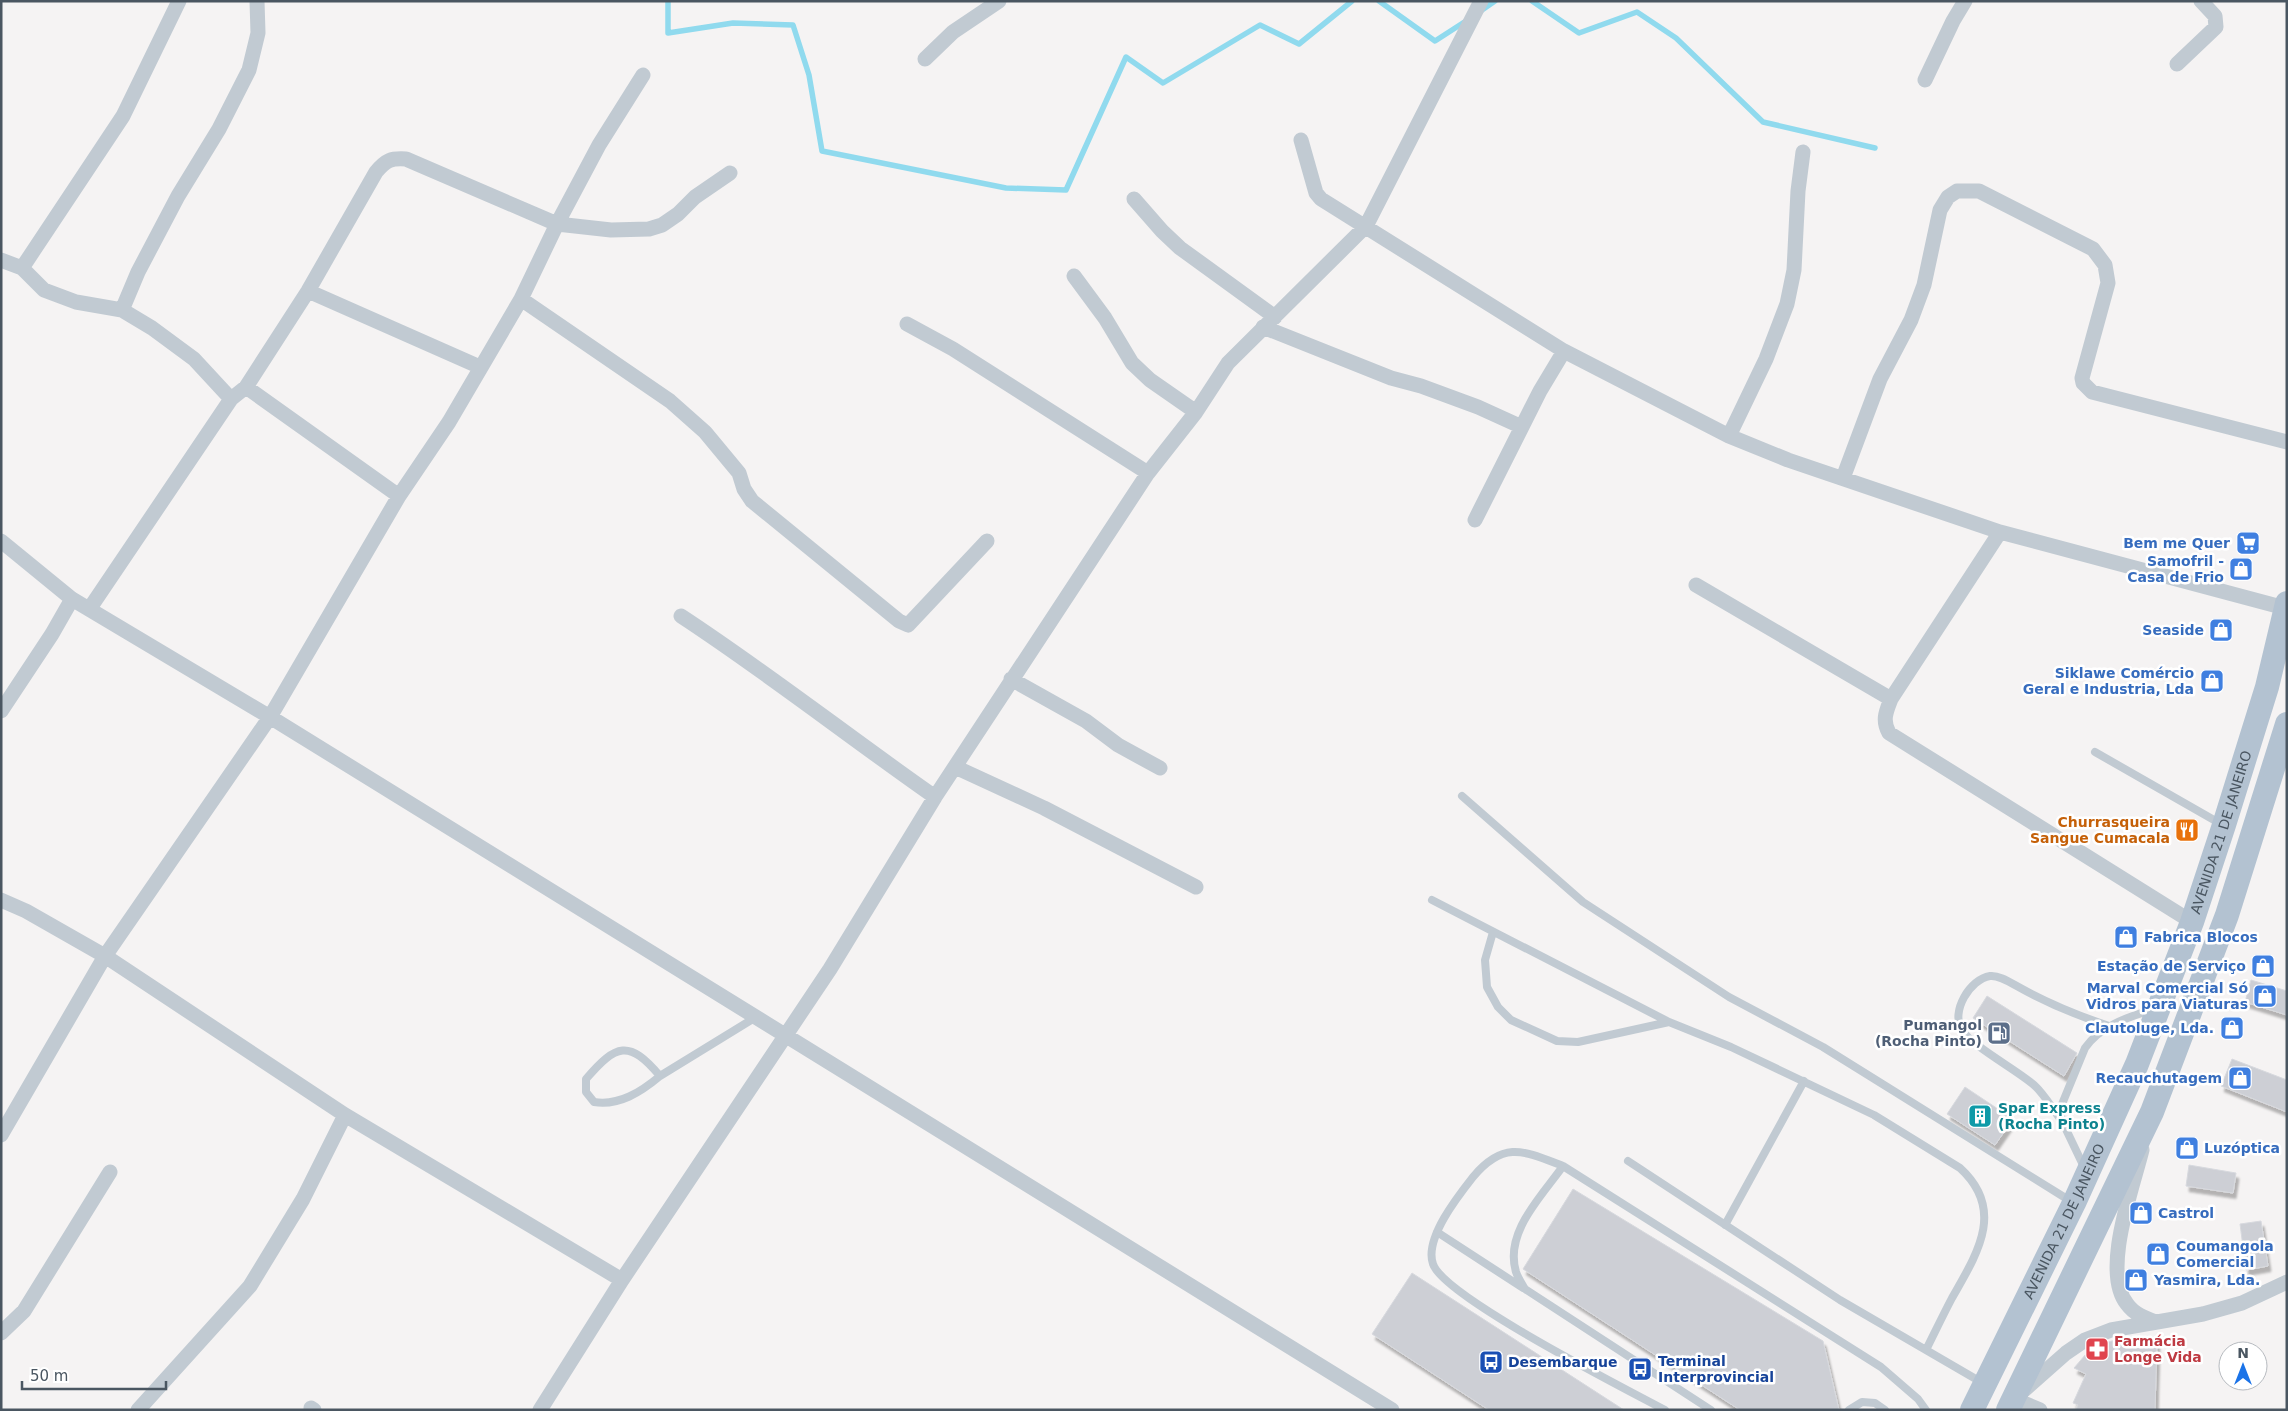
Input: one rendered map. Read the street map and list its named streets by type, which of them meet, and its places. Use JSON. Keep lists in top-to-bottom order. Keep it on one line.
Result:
{"streets":{"main road":["AVENIDA 21 DE JANEIRO"]},"places":{"supermarket":["Bem me Quer"],"shop":["Samofril - Casa de Frio","Seaside","Siklawe Comércio Geral e Industria, Lda","Fabrica Blocos","Estação de Serviço","Marval Comercial Só Vidros para Viaturas","Clautoluge, Lda.","Recauchutagem","Luzóptica","Castrol","Coumangola Comercial","Yasmira, Lda."],"restaurant":["Churrasqueira Sangue Cumacala"],"fuel station":["Pumangol (Rocha Pinto)"],"building":["Spar Express (Rocha Pinto)"],"pharmacy":["Farmácia Longe Vida"],"bus stop":["Desembarque","Terminal Interprovincial"]},"scale_bar":"50 m","north":"top"}
